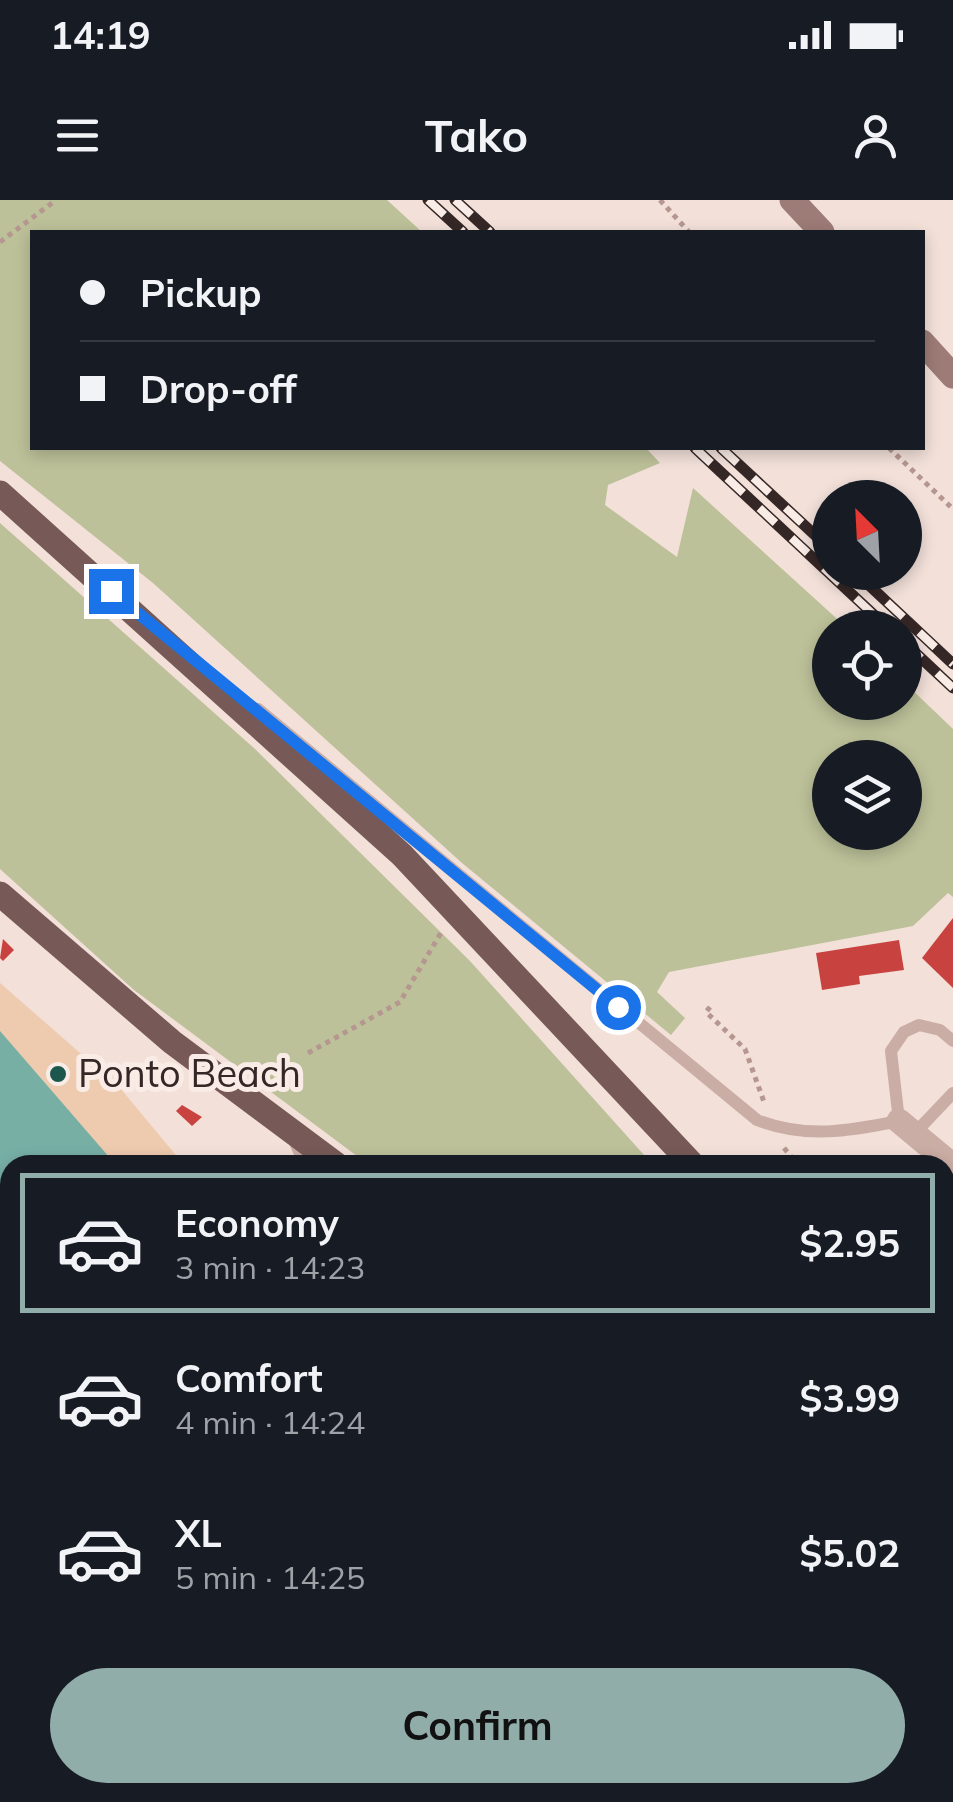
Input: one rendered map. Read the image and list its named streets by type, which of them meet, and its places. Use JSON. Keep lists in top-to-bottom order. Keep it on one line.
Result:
{"places":["Ponto Beach"],"north":"top left","page":{"status":"14:19","header":"Tako","banner":["Pickup","Drop-off"],"list":[{"name":"Economy","note":"3 min · 14:23","value":"$2.95"},{"name":"Comfort","note":"4 min · 14:24","value":"$3.99"},{"name":"XL","note":"5 min · 14:25","value":"$5.02"}],"buttons":"Confirm"}}
